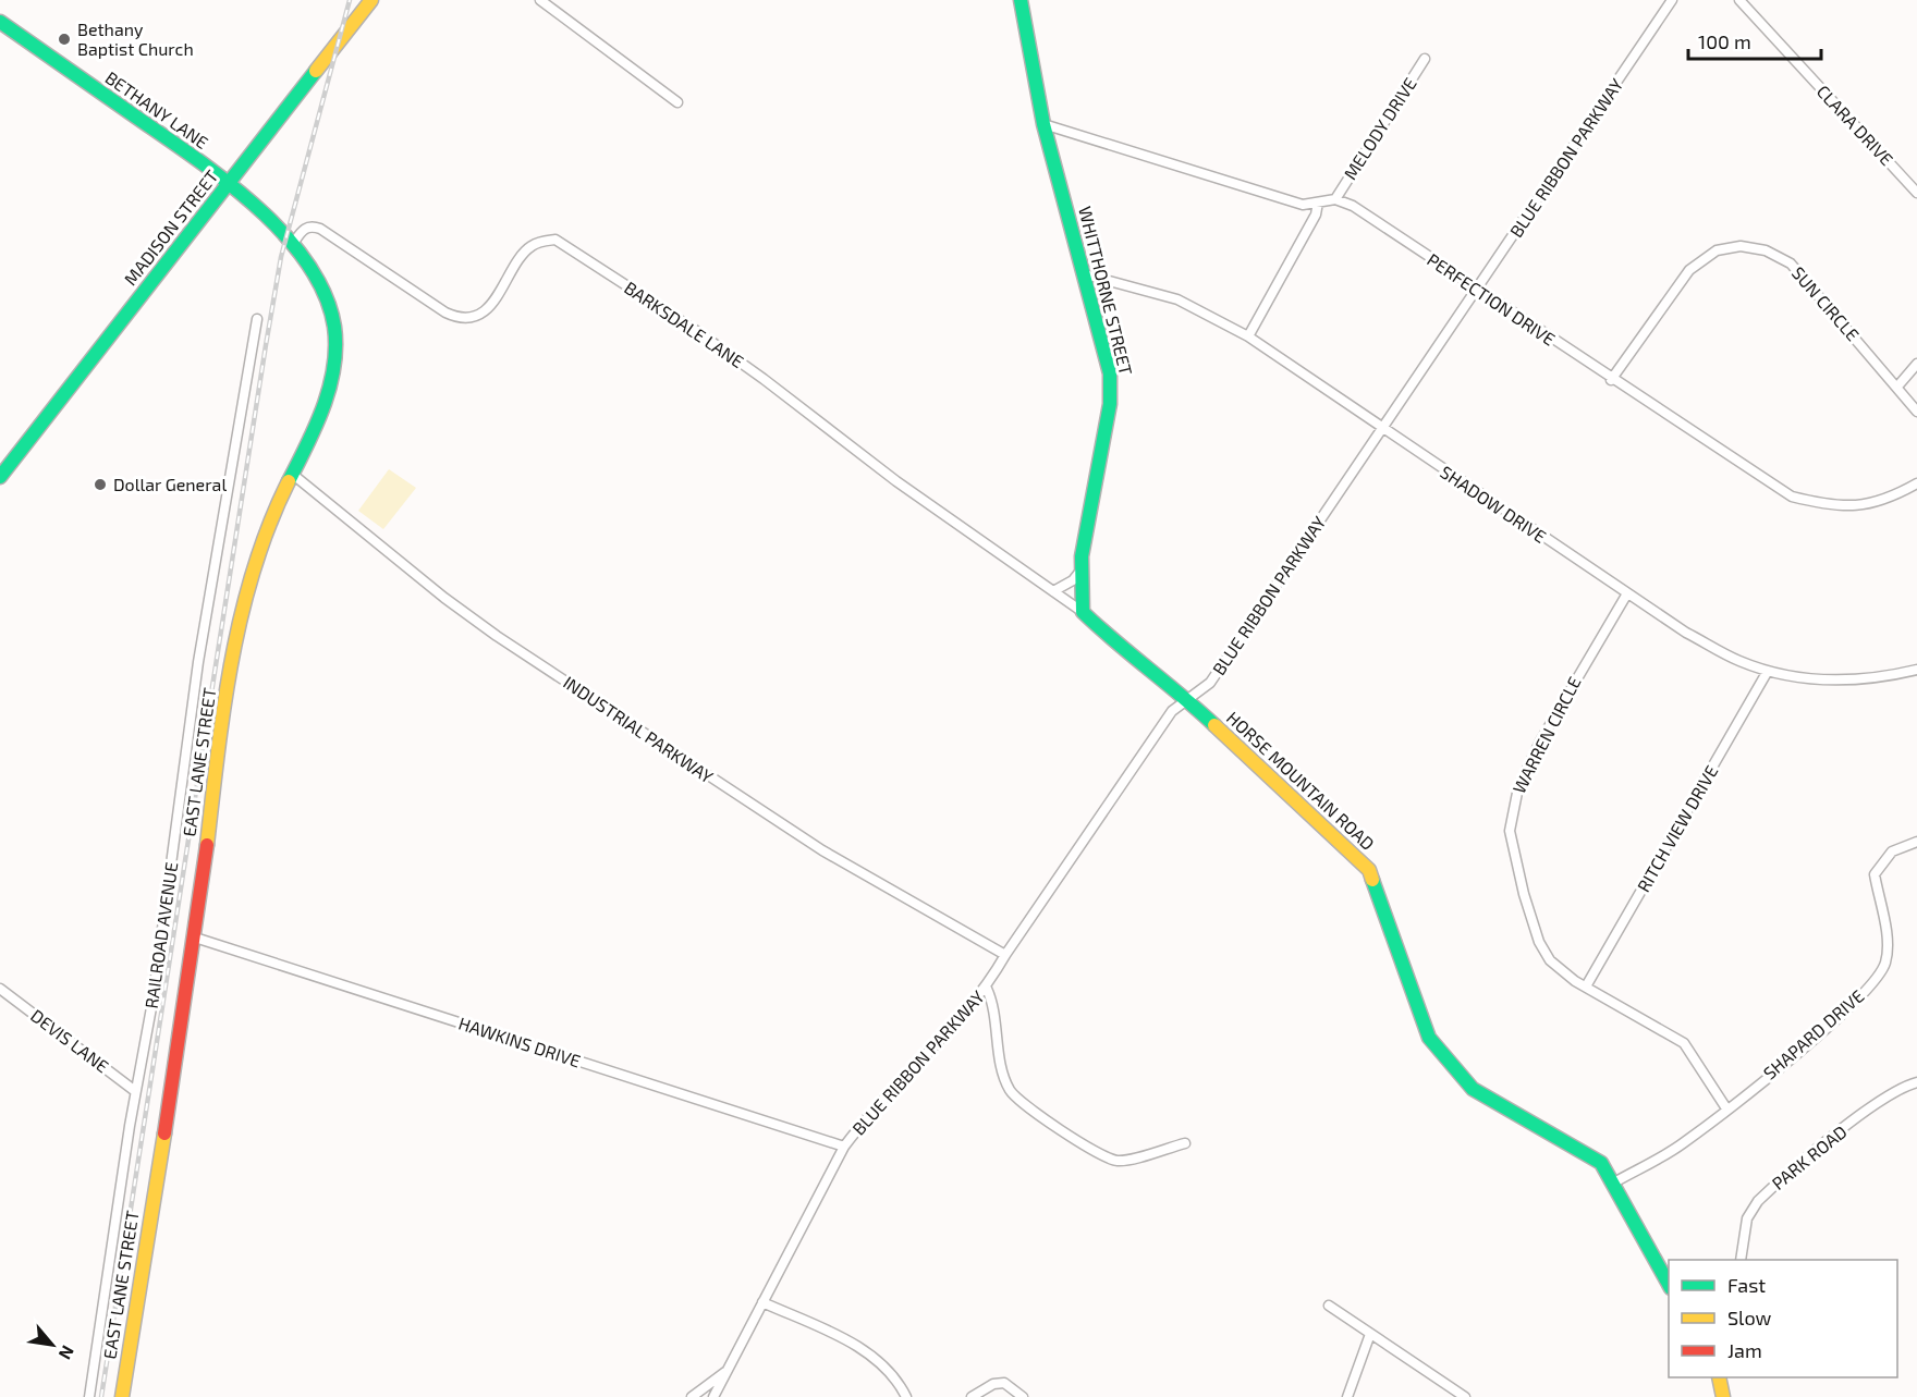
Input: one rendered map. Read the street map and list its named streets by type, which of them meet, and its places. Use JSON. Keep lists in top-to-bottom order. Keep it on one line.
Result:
{"streets":{"street":["BETHANY LANE","CLARA DRIVE","MELODY DRIVE","BLUE RIBBON PARKWAY","MADISON STREET","WHITTHORNE STREET","PERFECTION DRIVE","SUN CIRCLE","BARKSDALE LANE","SHADOW DRIVE","INDUSTRIAL PARKWAY","WARREN CIRCLE","EAST LANE STREET","HORSE MOUNTAIN ROAD","RITCH VIEW DRIVE","RAILROAD AVENUE","SHAPARD DRIVE","DEVIS LANE","HAWKINS DRIVE","PARK ROAD"]},"crossings":[["BETHANY LANE","MADISON STREET"],["BETHANY LANE","EAST LANE STREET"],["MELODY DRIVE","PERFECTION DRIVE"],["BLUE RIBBON PARKWAY","PERFECTION DRIVE"],["BLUE RIBBON PARKWAY","SHADOW DRIVE"],["BLUE RIBBON PARKWAY","INDUSTRIAL PARKWAY"],["BLUE RIBBON PARKWAY","HORSE MOUNTAIN ROAD"],["BLUE RIBBON PARKWAY","HAWKINS DRIVE"],["MADISON STREET","EAST LANE STREET"],["WHITTHORNE STREET","BARKSDALE LANE"],["WHITTHORNE STREET","SHADOW DRIVE"],["PERFECTION DRIVE","SUN CIRCLE"],["BARKSDALE LANE","EAST LANE STREET"],["SHADOW DRIVE","WARREN CIRCLE"],["SHADOW DRIVE","RITCH VIEW DRIVE"],["INDUSTRIAL PARKWAY","EAST LANE STREET"],["WARREN CIRCLE","RITCH VIEW DRIVE"],["WARREN CIRCLE","SHAPARD DRIVE"],["EAST LANE STREET","HAWKINS DRIVE"],["HORSE MOUNTAIN ROAD","SHAPARD DRIVE"],["RAILROAD AVENUE","DEVIS LANE"]],"places":["Bethany Baptist Church","Dollar General"],"legend":["Fast","Slow","Jam"],"scale_bar":"100 m","north":"bottom right"}
